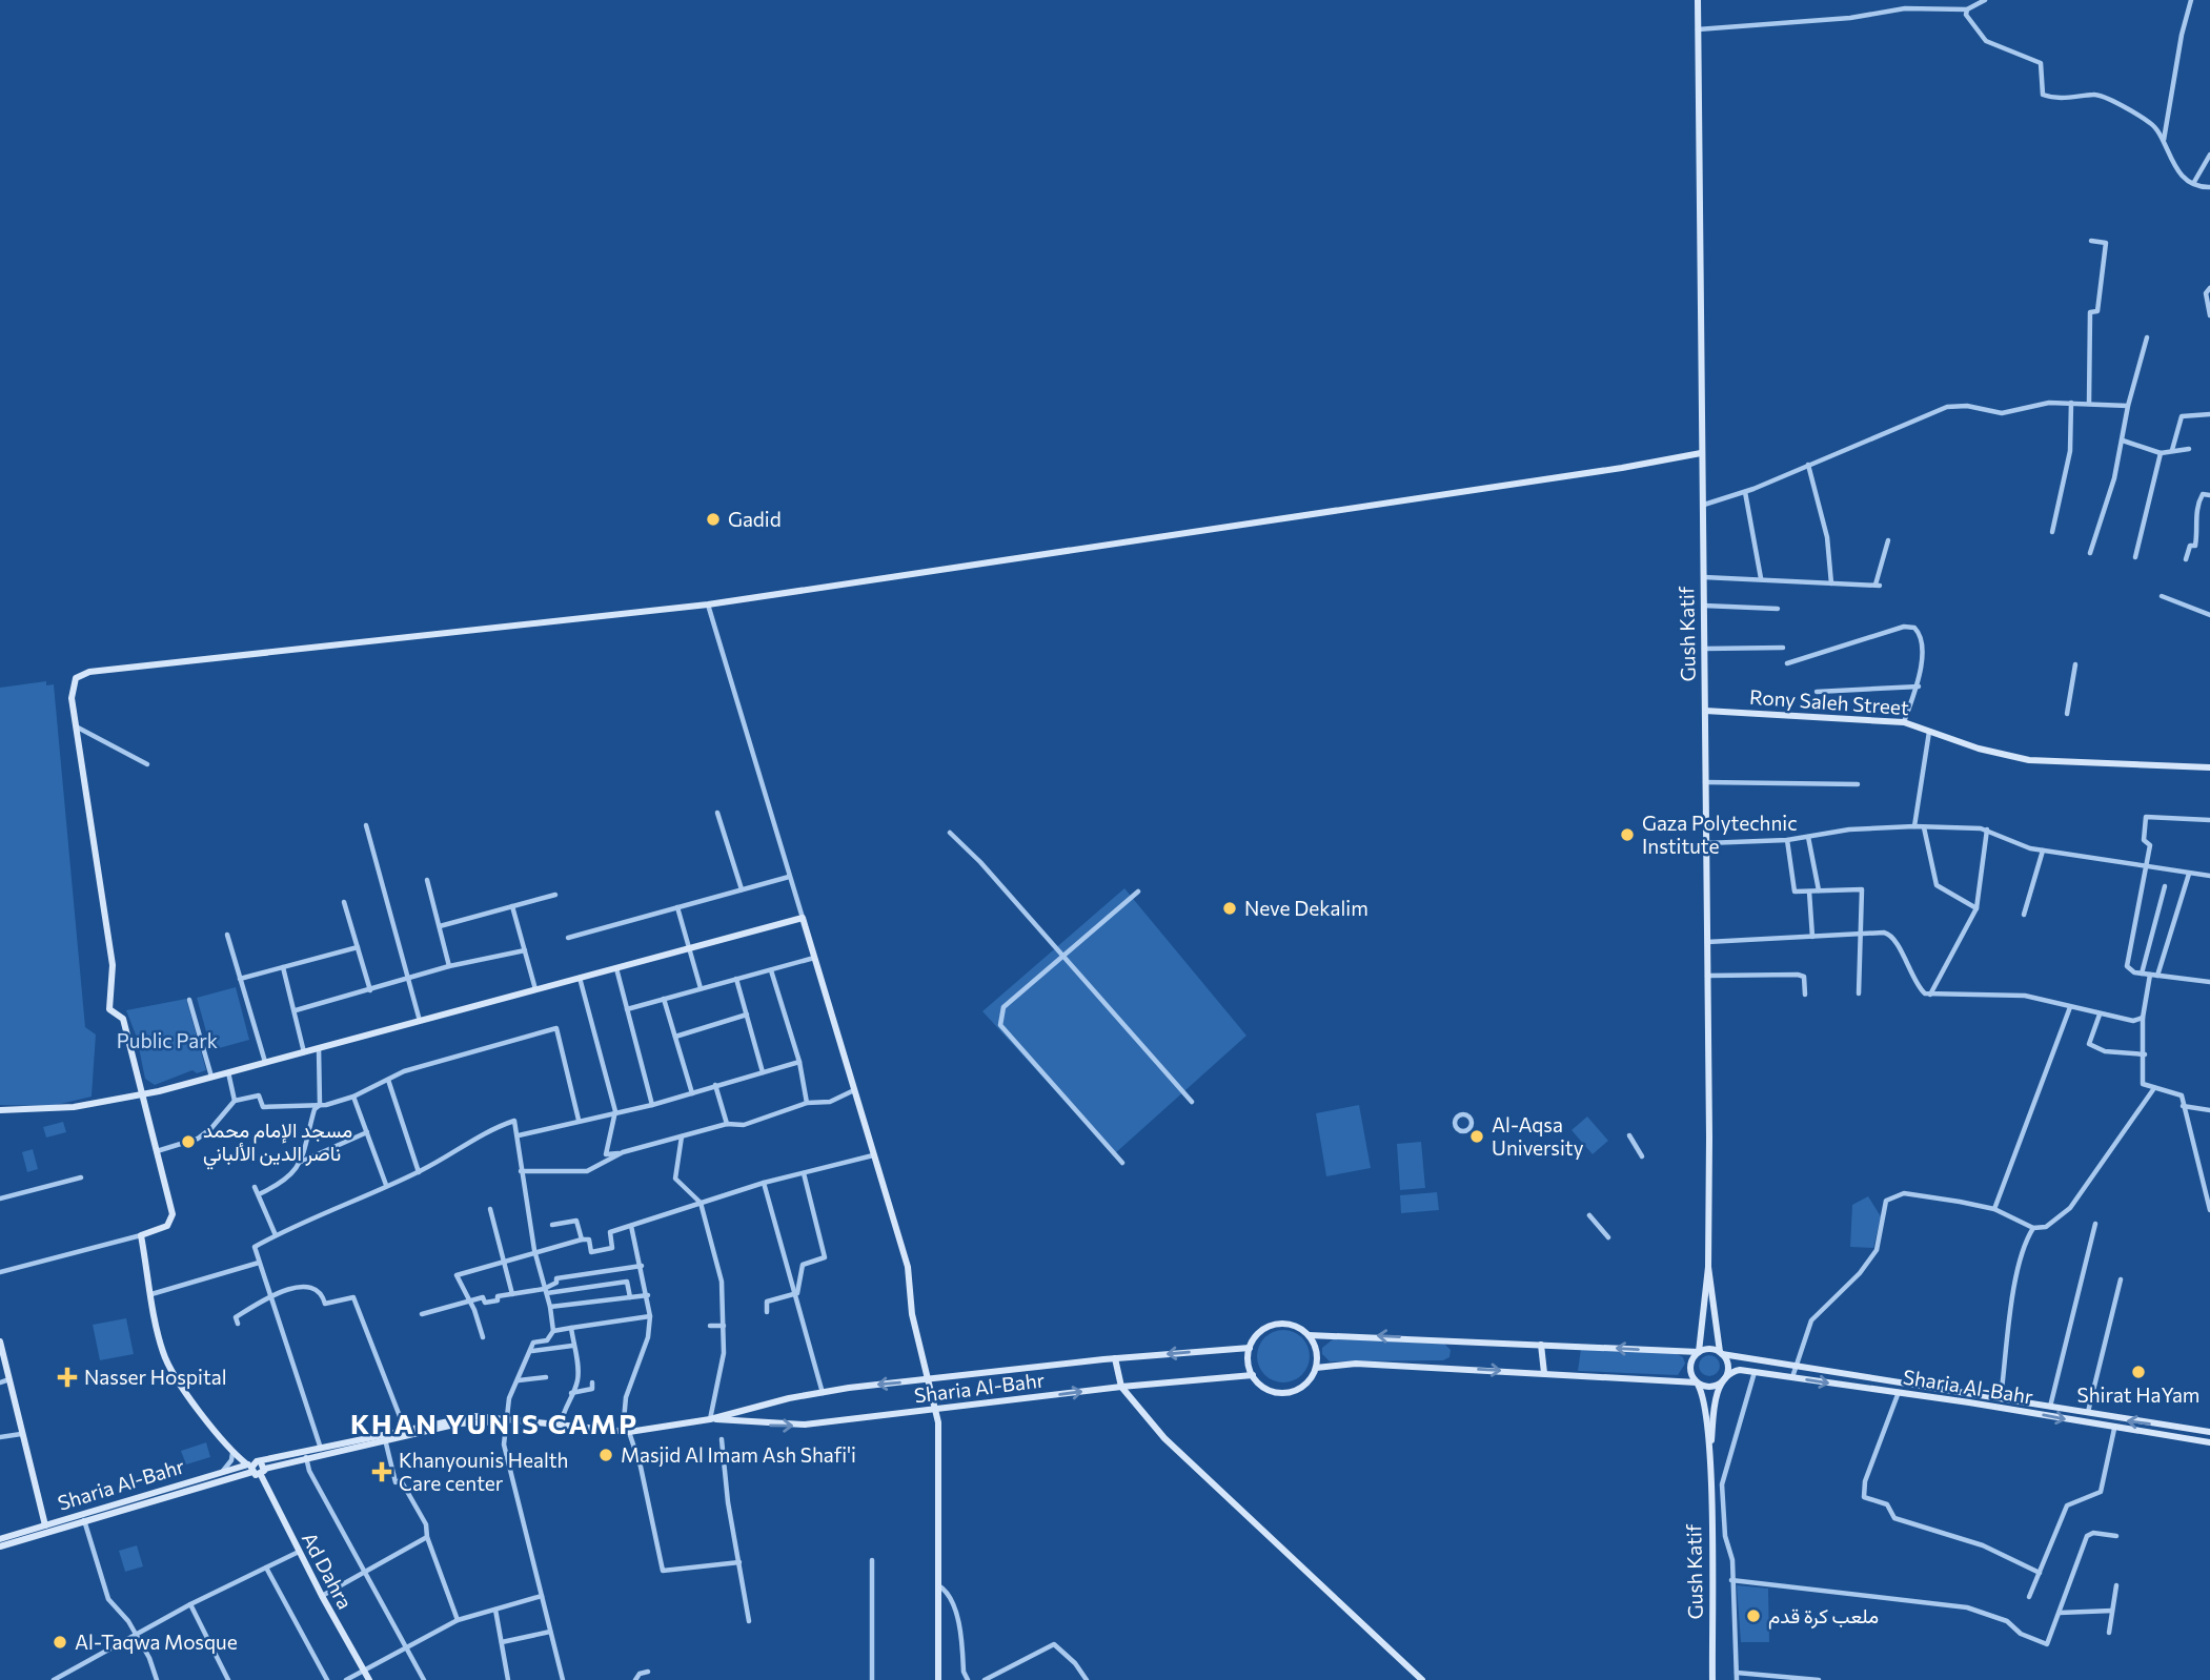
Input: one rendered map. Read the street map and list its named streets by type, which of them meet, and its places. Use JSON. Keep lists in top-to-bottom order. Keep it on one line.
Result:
{"streets":{"main road":["Gush Katif","Rony Saleh Street","Sharia Al-Bahr","Ad Dahra"]},"crossings":[["Gush Katif","Rony Saleh Street"],["Gush Katif","Sharia Al-Bahr"],["Sharia Al-Bahr","Ad Dahra"]],"districts":["KHAN YUNIS CAMP"],"parks":["Public Park"],"places":{"other":["Gadid","Gaza Polytechnic Institute","Neve Dekalim","Al-Aqsa University","مسجد الإمام محمد ناصر الدين الألباني","Shirat HaYam","Masjid Al Imam Ash Shafi'i","ملعب كرة قدم","Al-Taqwa Mosque"],"health":["Nasser Hospital","Khanyounis Health Care center"]}}
